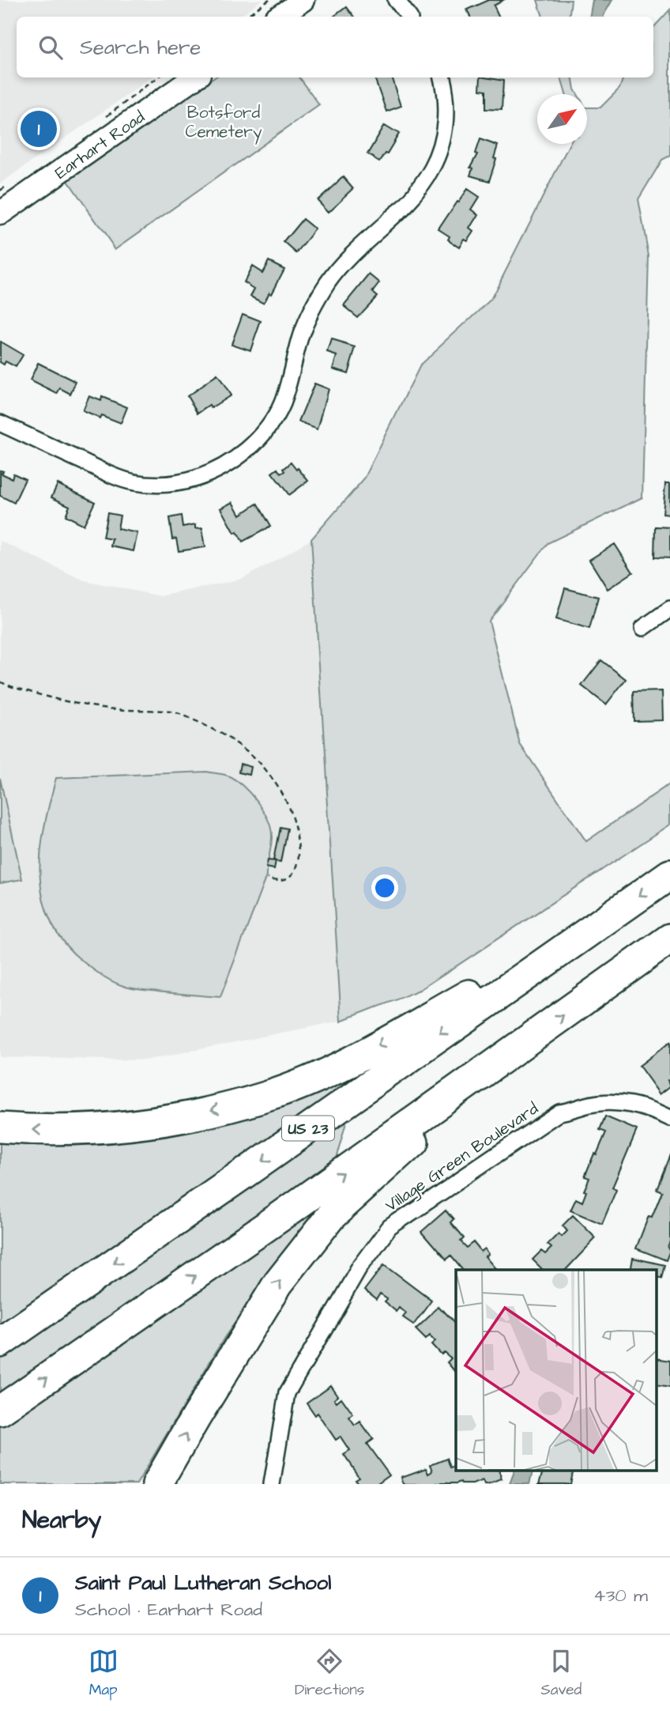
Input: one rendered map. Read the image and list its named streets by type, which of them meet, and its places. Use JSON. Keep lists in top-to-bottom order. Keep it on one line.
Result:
{"streets":{"highway":["US 23"],"street":["Earhart Road","Village Green Boulevard"]},"parks":["Botsford Cemetery"],"north":"top right","page":{"search":"Search here","pins":"1","heading":"Nearby","list":[{"mark":"1","name":"Saint Paul Lutheran School","note":"School · Earhart Road","value":"430 m"}],"nav":["Map","Directions","Saved"]}}
